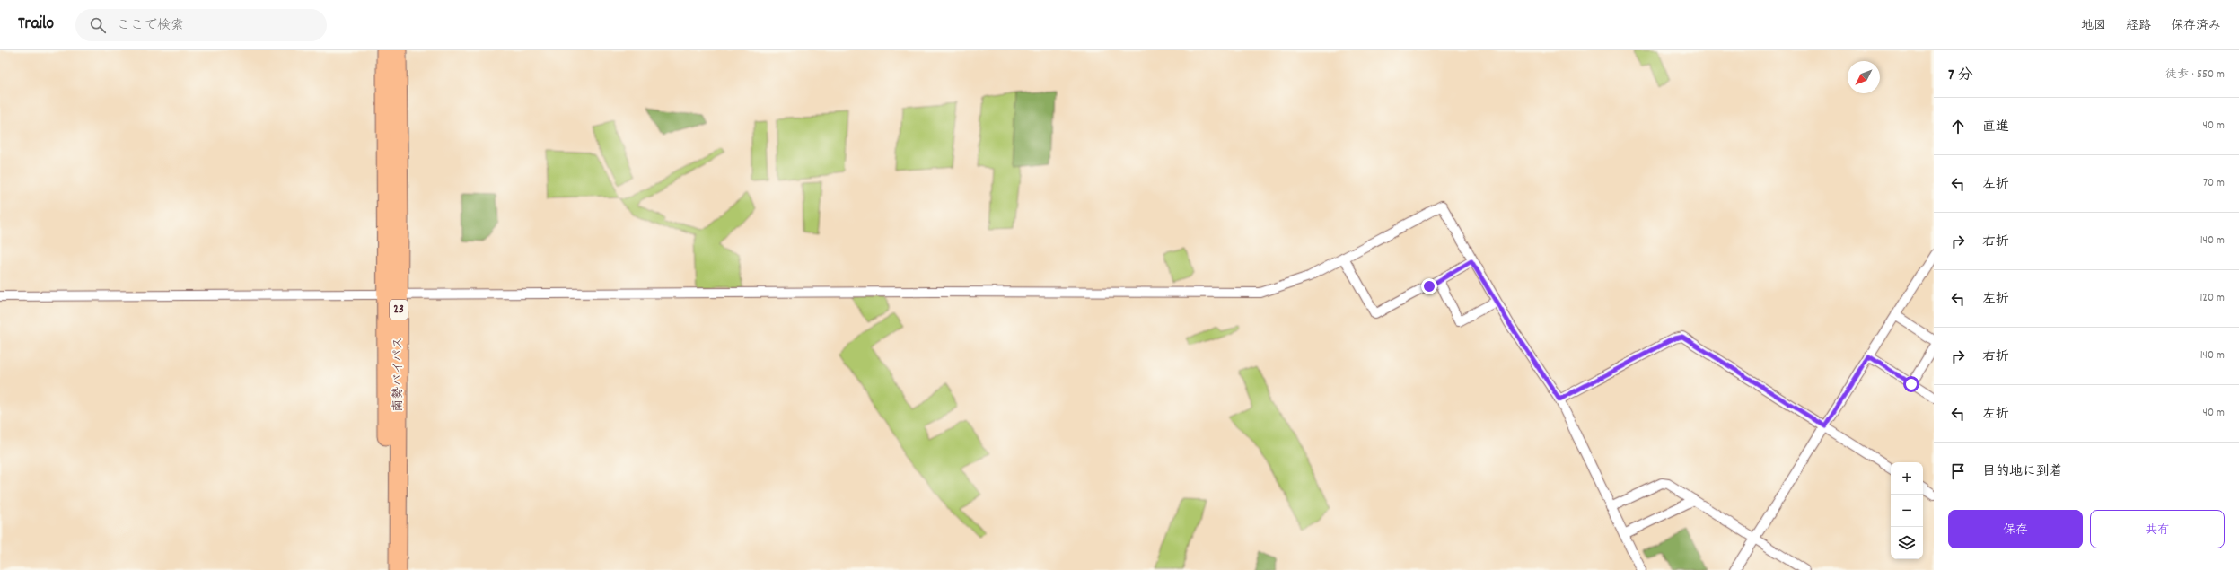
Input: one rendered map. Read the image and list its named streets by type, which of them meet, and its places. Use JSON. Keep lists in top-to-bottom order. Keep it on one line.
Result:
{"streets":{"highway":["23","南勢バイパス"]},"north":"bottom left","page":{"header":"Trailo","search":"ここで検索","nav":["地図","経路","保存済み"],"heading":["7 分","徒歩 · 550 m"],"list":[["直進","40 m"],["左折","70 m"],["右折","140 m"],["左折","120 m"],["右折","140 m"],["左折","40 m"],"目的地に到着"],"map_buttons":["+","−"],"buttons":["保存","共有"]}}
